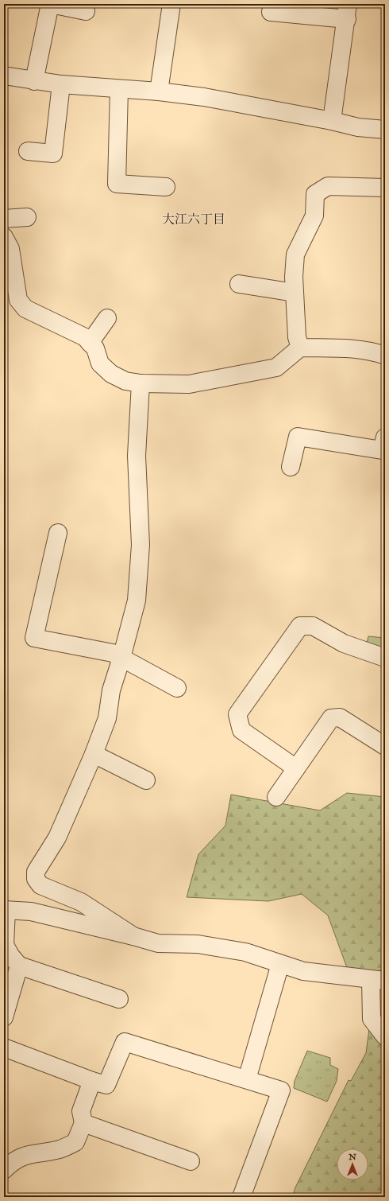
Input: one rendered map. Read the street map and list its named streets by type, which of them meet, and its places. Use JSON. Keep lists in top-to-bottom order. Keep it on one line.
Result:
{"districts":["大江六丁目"],"north":"top"}
